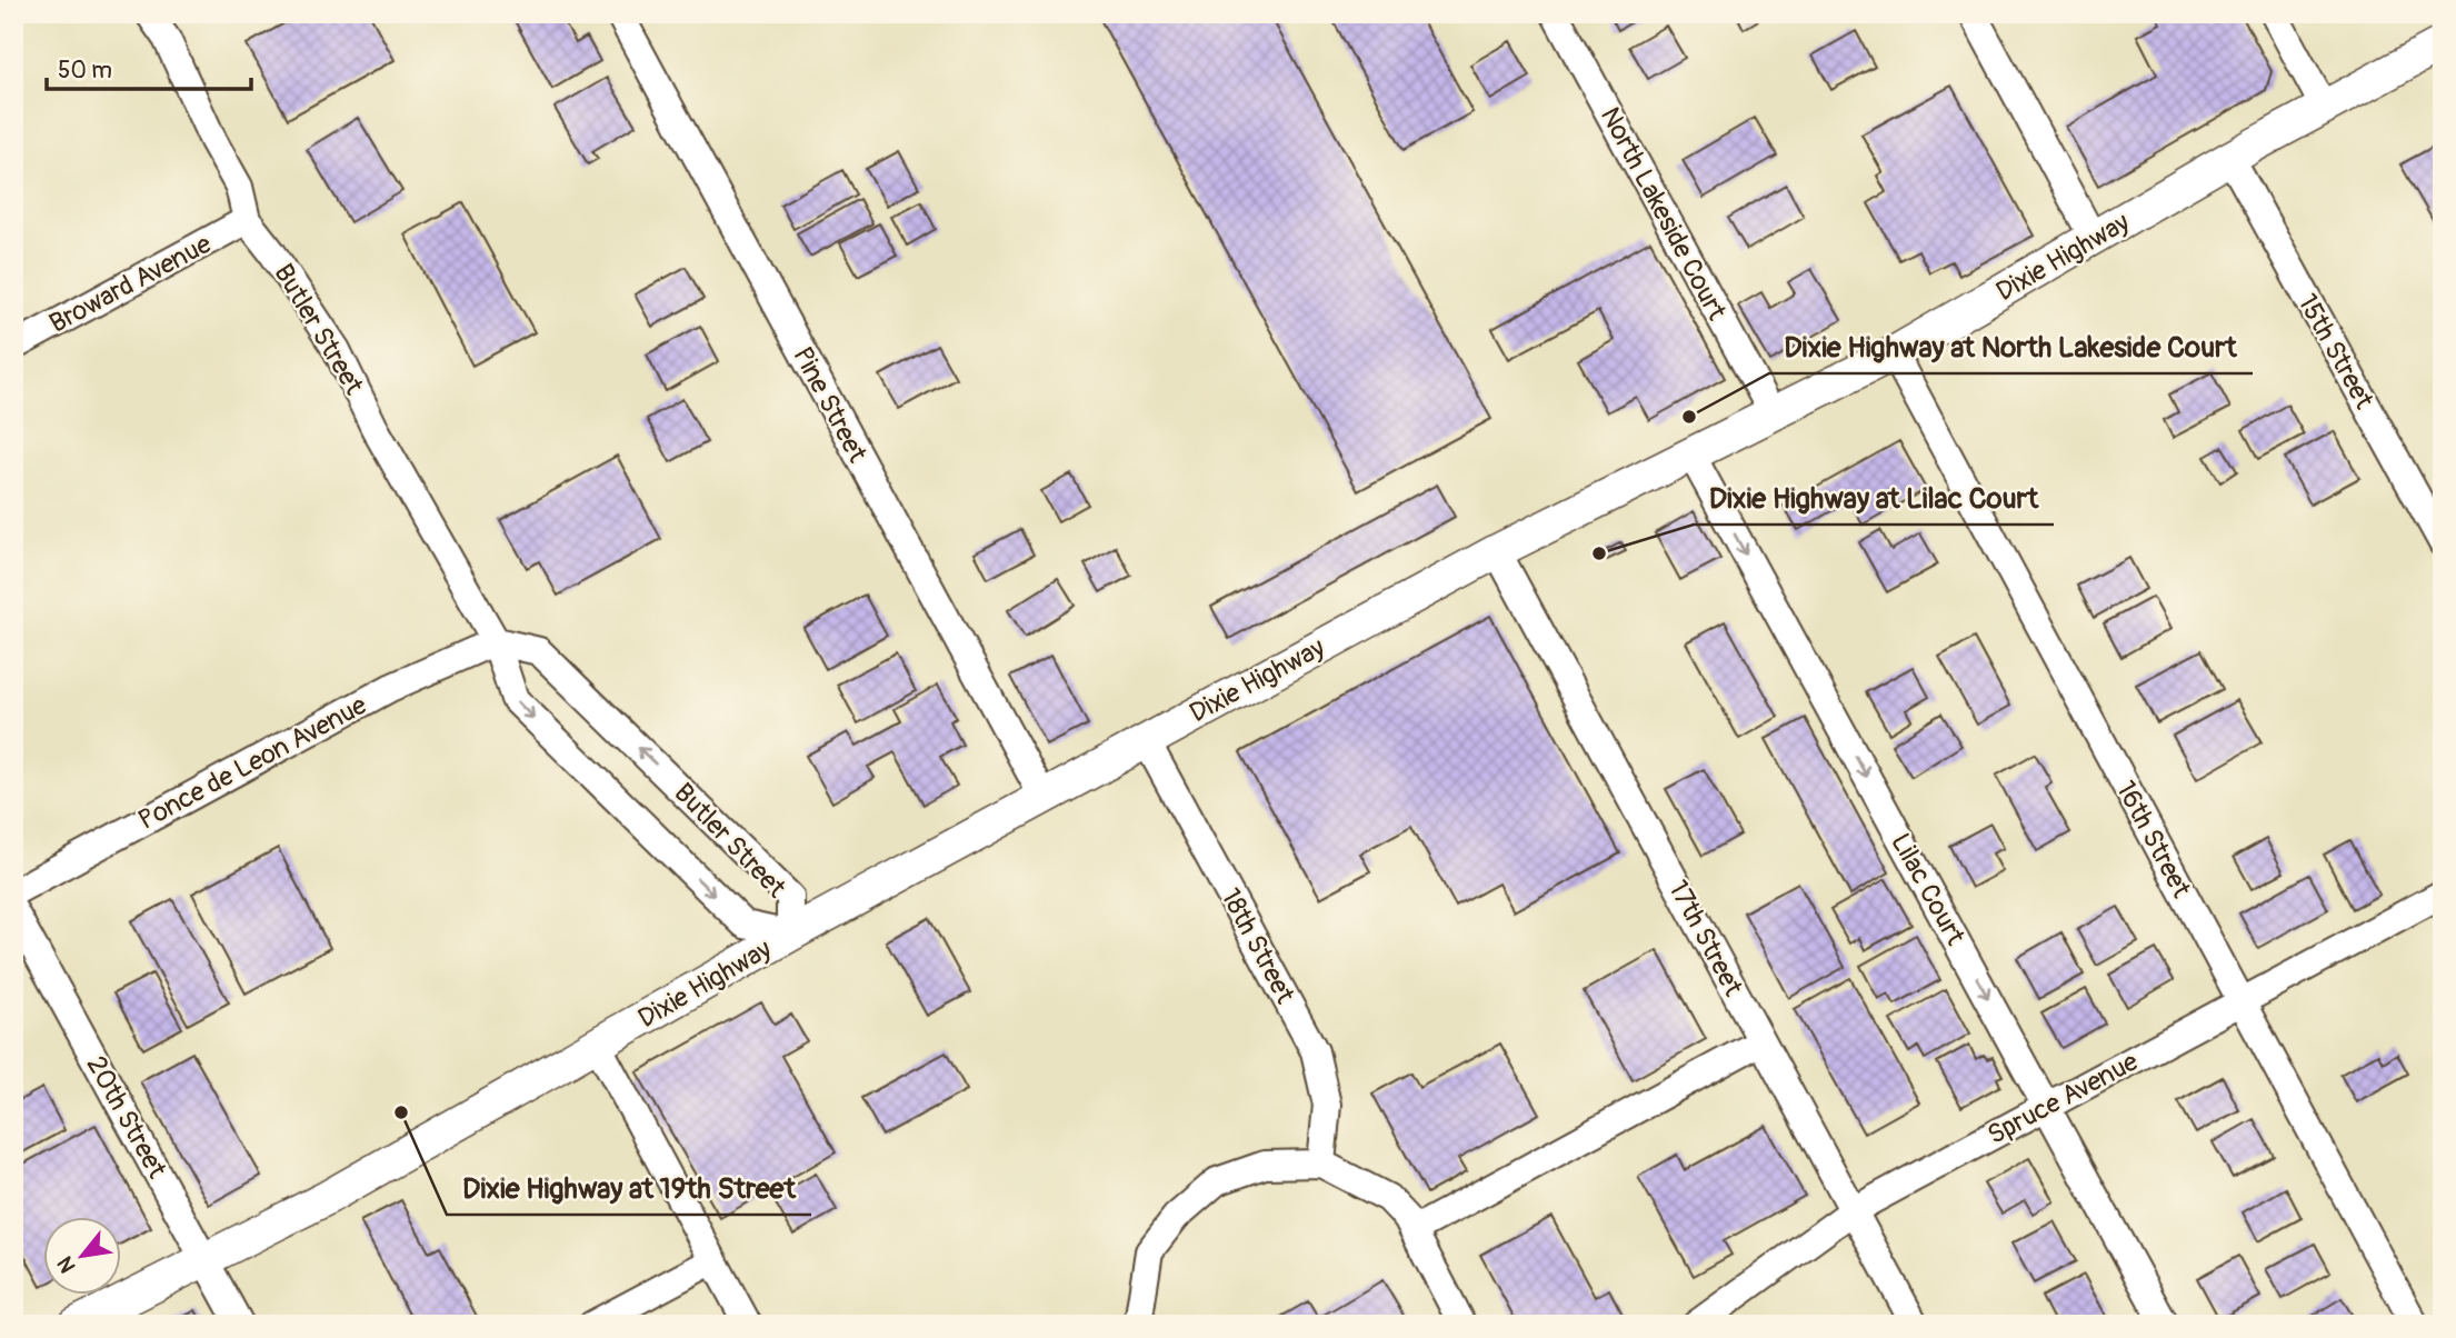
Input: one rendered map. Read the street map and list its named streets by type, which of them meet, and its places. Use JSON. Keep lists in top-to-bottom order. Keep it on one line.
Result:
{"streets":{"main road":["Dixie Highway"],"street":["North Lakeside Court","Broward Avenue","Butler Street","15th Street","Pine Street","Ponce de Leon Avenue","16th Street","Lilac Court","17th Street","18th Street","Spruce Avenue","20th Street"]},"crossings":[["North Lakeside Court","Dixie Highway"],["Dixie Highway","Butler Street"],["Dixie Highway","15th Street"],["Dixie Highway","Pine Street"],["Dixie Highway","16th Street"],["Dixie Highway","Lilac Court"],["Dixie Highway","17th Street"],["Dixie Highway","18th Street"],["Dixie Highway","20th Street"],["Broward Avenue","Butler Street"],["Butler Street","Ponce de Leon Avenue"],["16th Street","Spruce Avenue"],["Lilac Court","Spruce Avenue"],["17th Street","Spruce Avenue"]],"one_way":["Lilac Court"],"places":["Dixie Highway at North Lakeside Court","Dixie Highway at Lilac Court","Dixie Highway at 19th Street"],"scale_bar":"50 m","north":"bottom left"}
